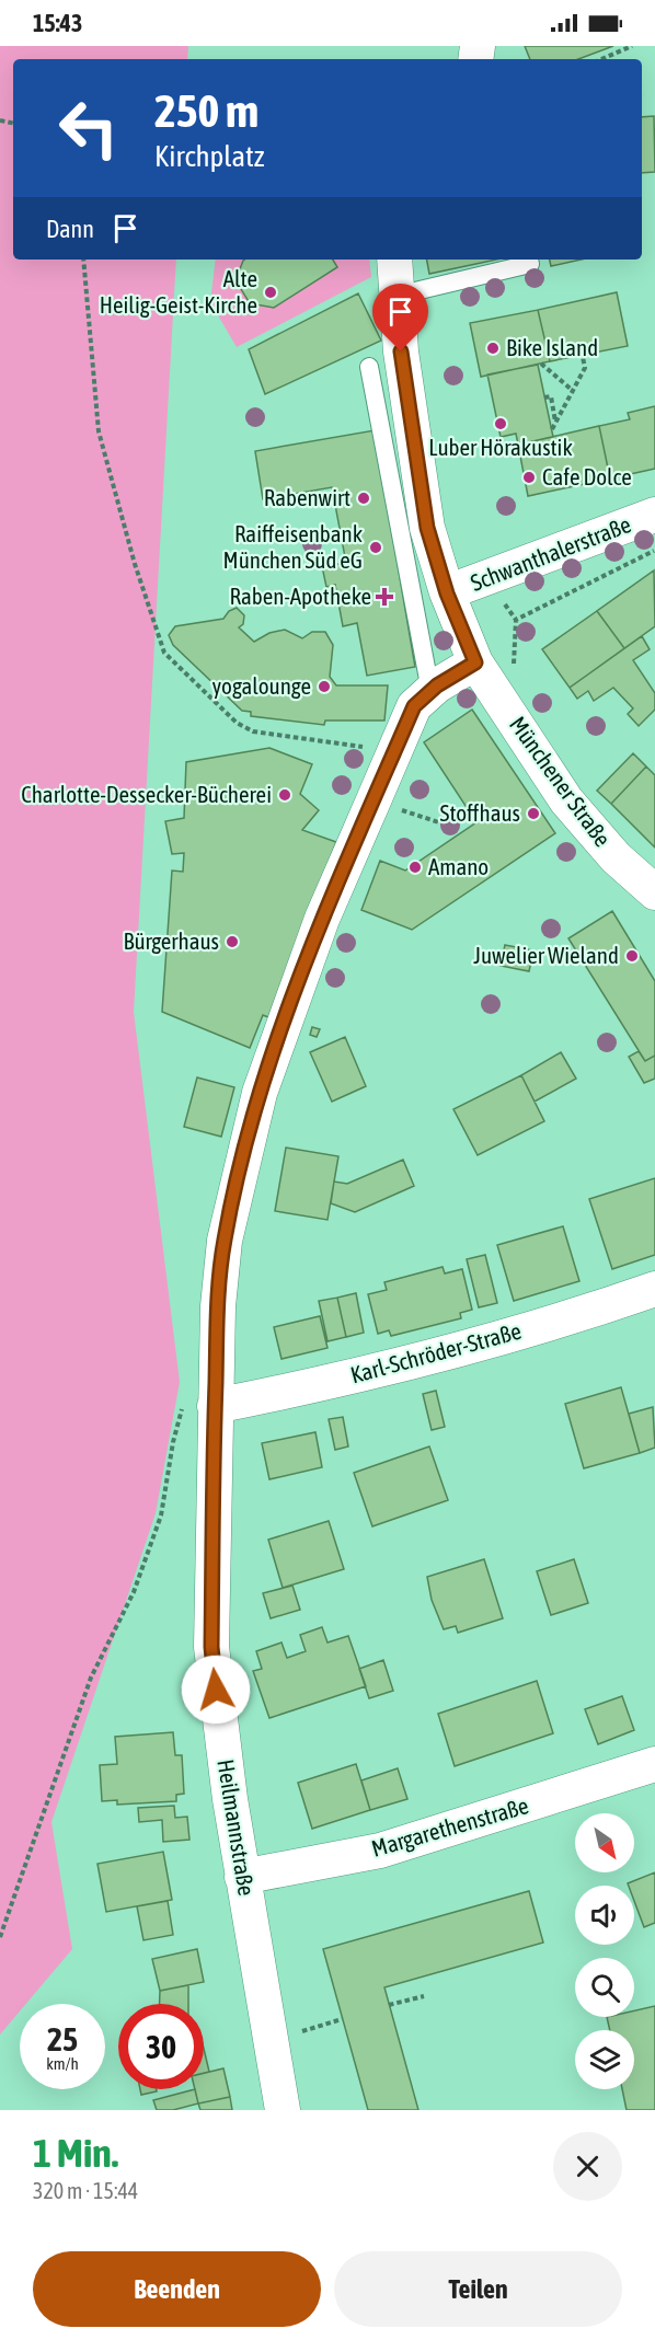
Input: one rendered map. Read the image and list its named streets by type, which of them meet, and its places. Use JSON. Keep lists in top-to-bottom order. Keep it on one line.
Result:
{"streets":{"street":["Schwanthalerstraße","Münchener Straße","Karl-Schröder-Straße","Heilmannstraße","Margarethenstraße"]},"crossings":[["Schwanthalerstraße","Münchener Straße"],["Münchener Straße","Heilmannstraße"],["Karl-Schröder-Straße","Heilmannstraße"],["Heilmannstraße","Margarethenstraße"]],"places":{"other":["Alte Heilig-Geist-Kirche","Bike Island","Luber Hörakustik","Cafe Dolce","Rabenwirt","Raiffeisenbank München Süd eG","yogalounge","Charlotte-Dessecker-Bücherei","Stoffhaus","Amano","Bürgerhaus","Juwelier Wieland"],"health":["Raben-Apotheke"]},"north":"bottom right","page":{"status":"15:43","turn":["250 m","Kirchplatz"],"then":"Dann","speed":"25 km/h","limit":"30","heading":["1 Min.","320 m · 15:44"],"buttons":["Beenden","Teilen"]}}
